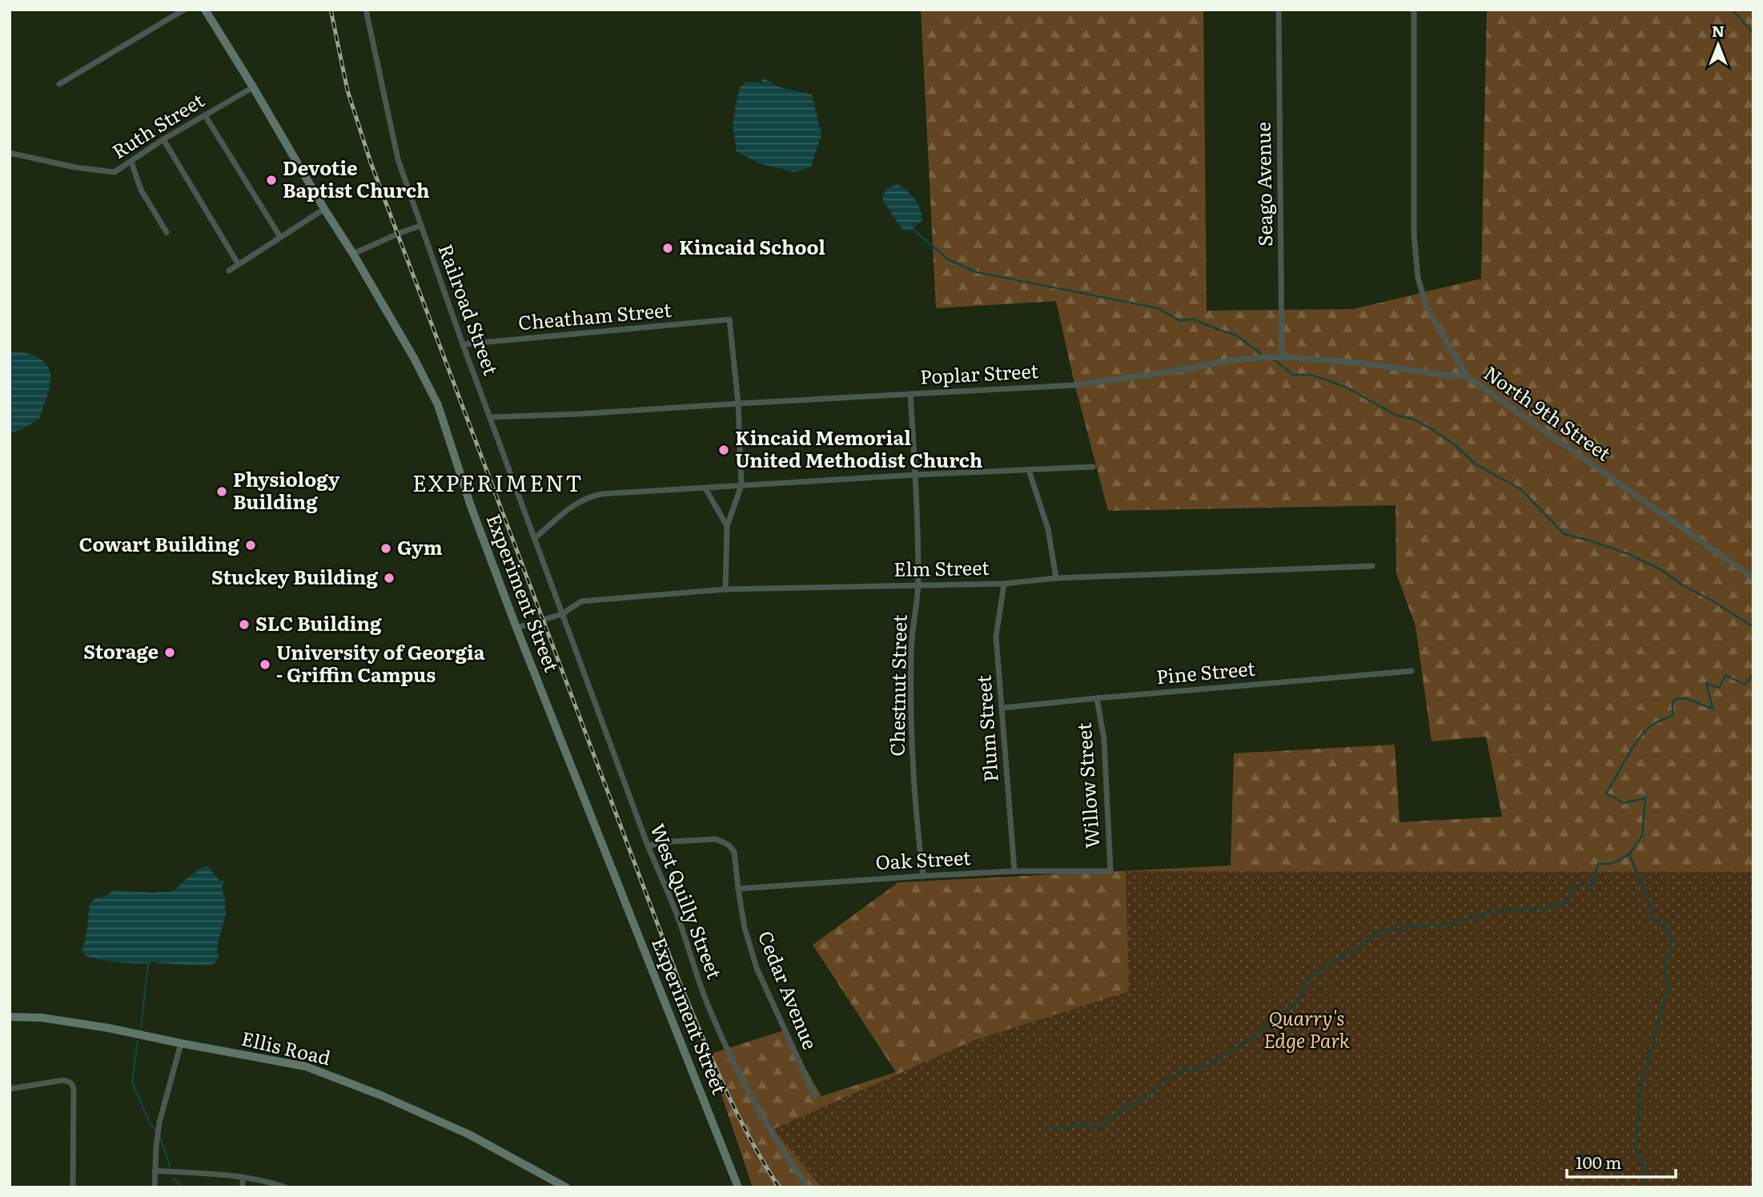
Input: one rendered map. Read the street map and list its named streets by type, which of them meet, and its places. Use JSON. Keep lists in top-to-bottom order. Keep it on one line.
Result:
{"streets":{"main road":["Experiment Street","Ellis Road"],"street":["Ruth Street","Seago Avenue","Railroad Street","Cheatham Street","Poplar Street","North 9th Street","Elm Street","Pine Street","Chestnut Street","Plum Street","Willow Street","Oak Street","West Quilly Street","Cedar Avenue"]},"crossings":[["Ruth Street","Experiment Street"],["Seago Avenue","Poplar Street"],["Railroad Street","Cheatham Street"],["Railroad Street","Poplar Street"],["Railroad Street","Elm Street"],["Railroad Street","West Quilly Street"],["Cheatham Street","Poplar Street"],["Poplar Street","North 9th Street"],["Poplar Street","Chestnut Street"],["Elm Street","Experiment Street"],["Elm Street","Chestnut Street"],["Elm Street","Plum Street"],["Elm Street","West Quilly Street"],["Pine Street","Plum Street"],["Pine Street","Willow Street"],["Chestnut Street","Oak Street"],["Plum Street","Oak Street"],["Willow Street","Oak Street"],["Oak Street","Cedar Avenue"],["West Quilly Street","Cedar Avenue"]],"districts":["EXPERIMENT"],"parks":["Quarry's Edge Park"],"places":["Devotie Baptist Church","Kincaid School","Kincaid Memorial United Methodist Church","Physiology Building","Cowart Building","Gym","Stuckey Building","SLC Building","Storage","University of Georgia - Griffin Campus"],"scale_bar":"100 m","north":"top"}
